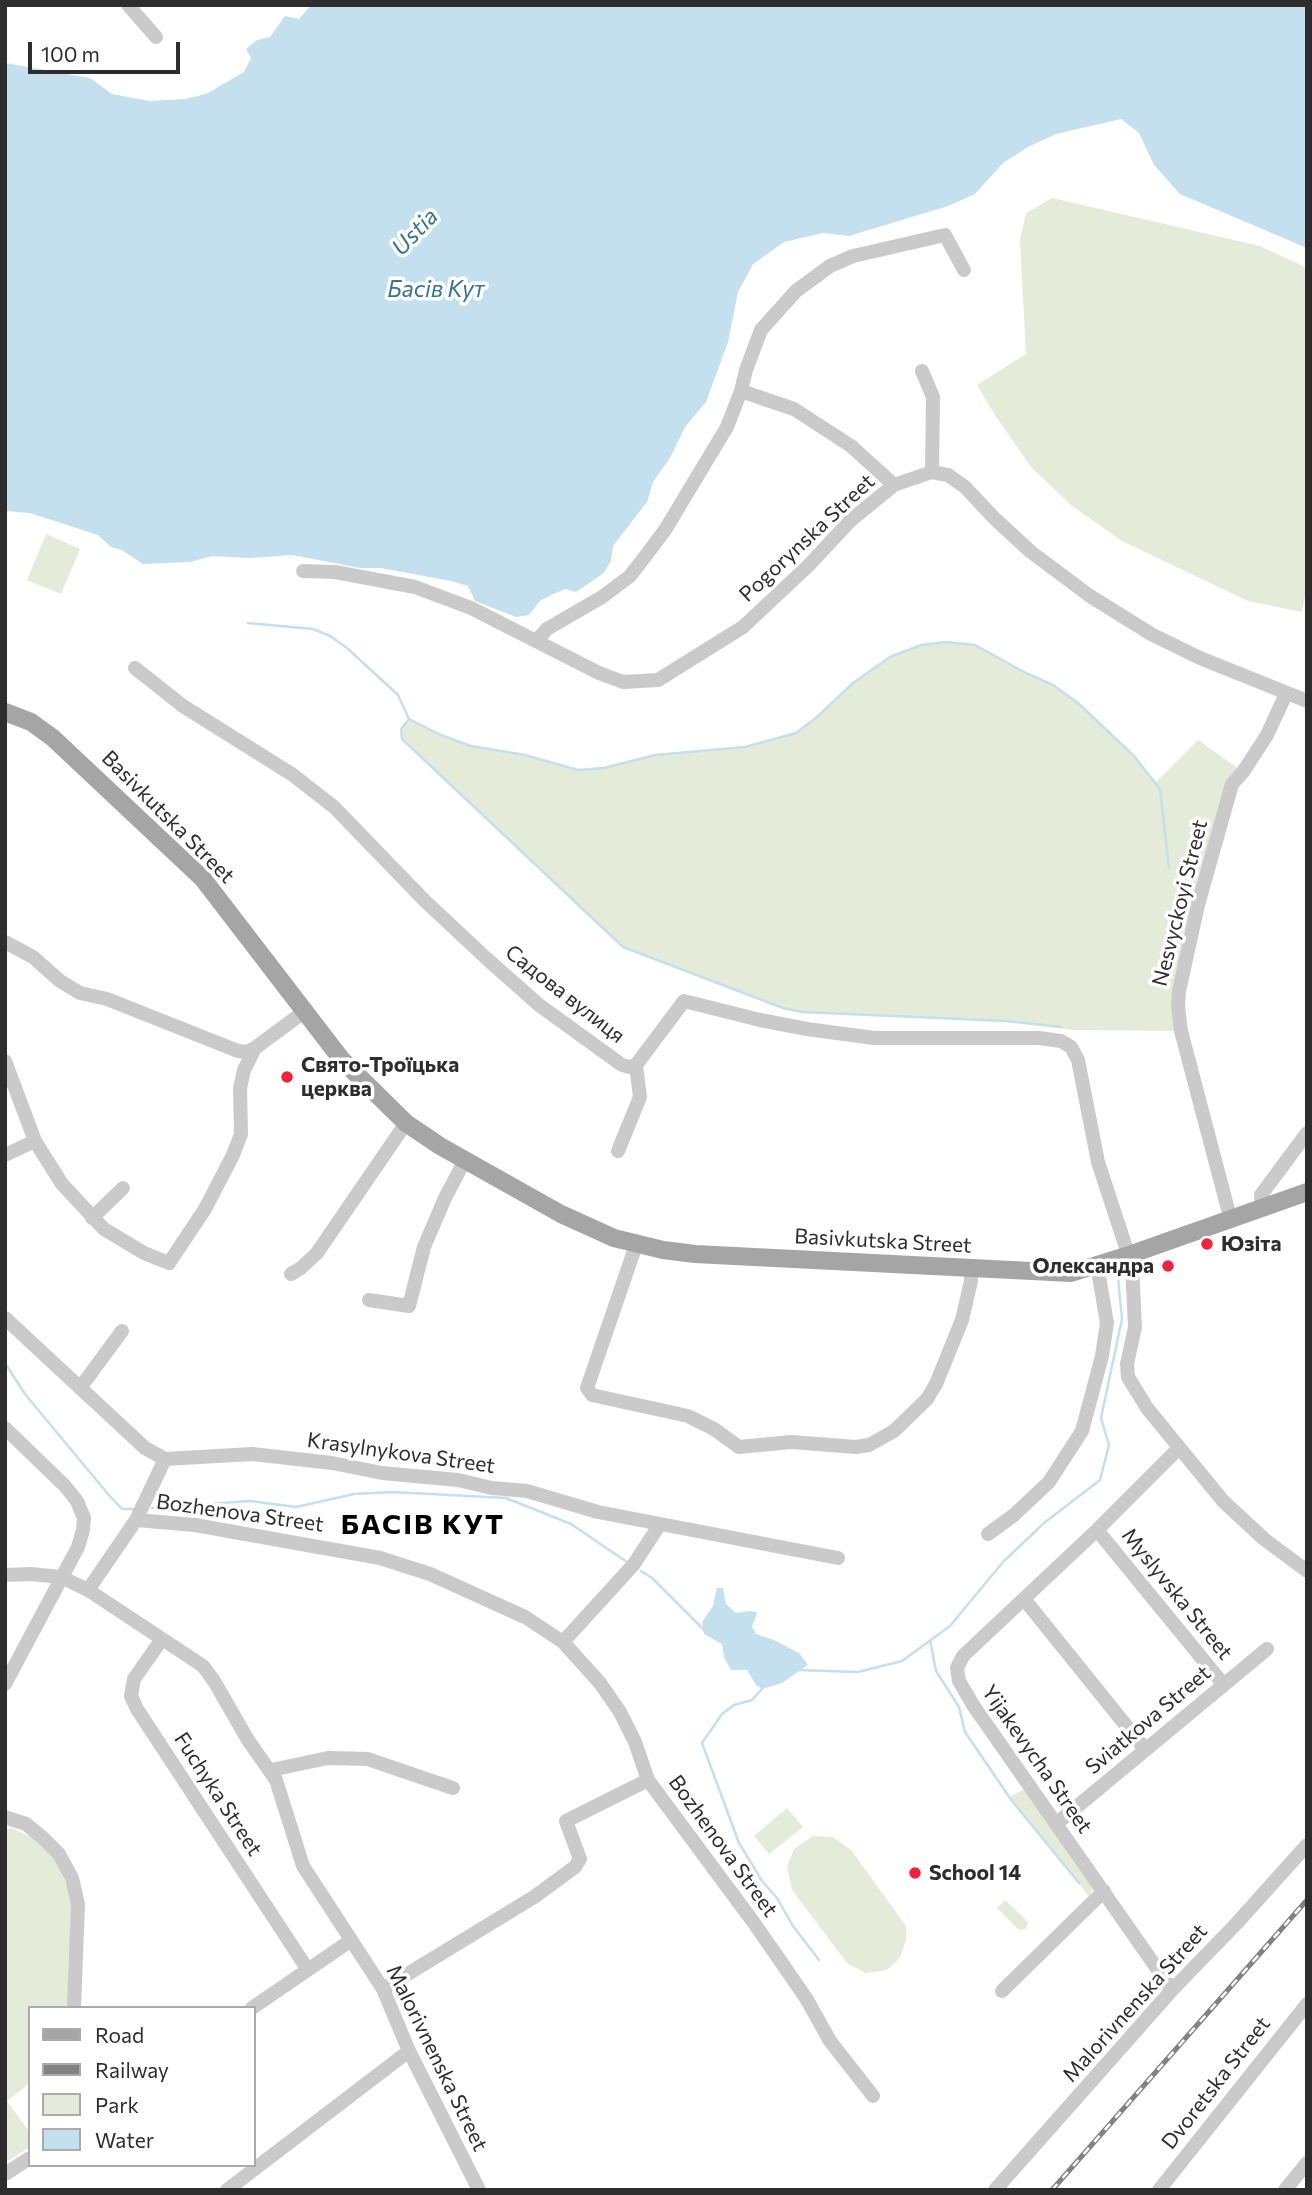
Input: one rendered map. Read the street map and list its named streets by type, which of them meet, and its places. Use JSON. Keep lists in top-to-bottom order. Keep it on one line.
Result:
{"streets":{"main road":["Basivkutska Street"],"street":["Pogorynska Street","Nesvyckoyi Street","Садова вулиця","Krasylnykova Street","Bozhenova Street","Myslyvska Street","Sviatkova Street","Yijakevycha Street","Fuchyka Street","Malorivnenska Street","Dvoretska Street"]},"crossings":[["Basivkutska Street","Nesvyckoyi Street"],["Basivkutska Street","Садова вулиця"],["Myslyvska Street","Sviatkova Street"],["Myslyvska Street","Yijakevycha Street"],["Sviatkova Street","Yijakevycha Street"],["Yijakevycha Street","Malorivnenska Street"],["Fuchyka Street","Malorivnenska Street"]],"districts":["БАСІВ КУТ"],"water":["Ustia","Басів Кут"],"places":["Свято-Троїцька церква","Юзіта","Олександра","School 14"],"legend":["Road","Railway","Park","Water"],"scale_bar":"100 m"}
